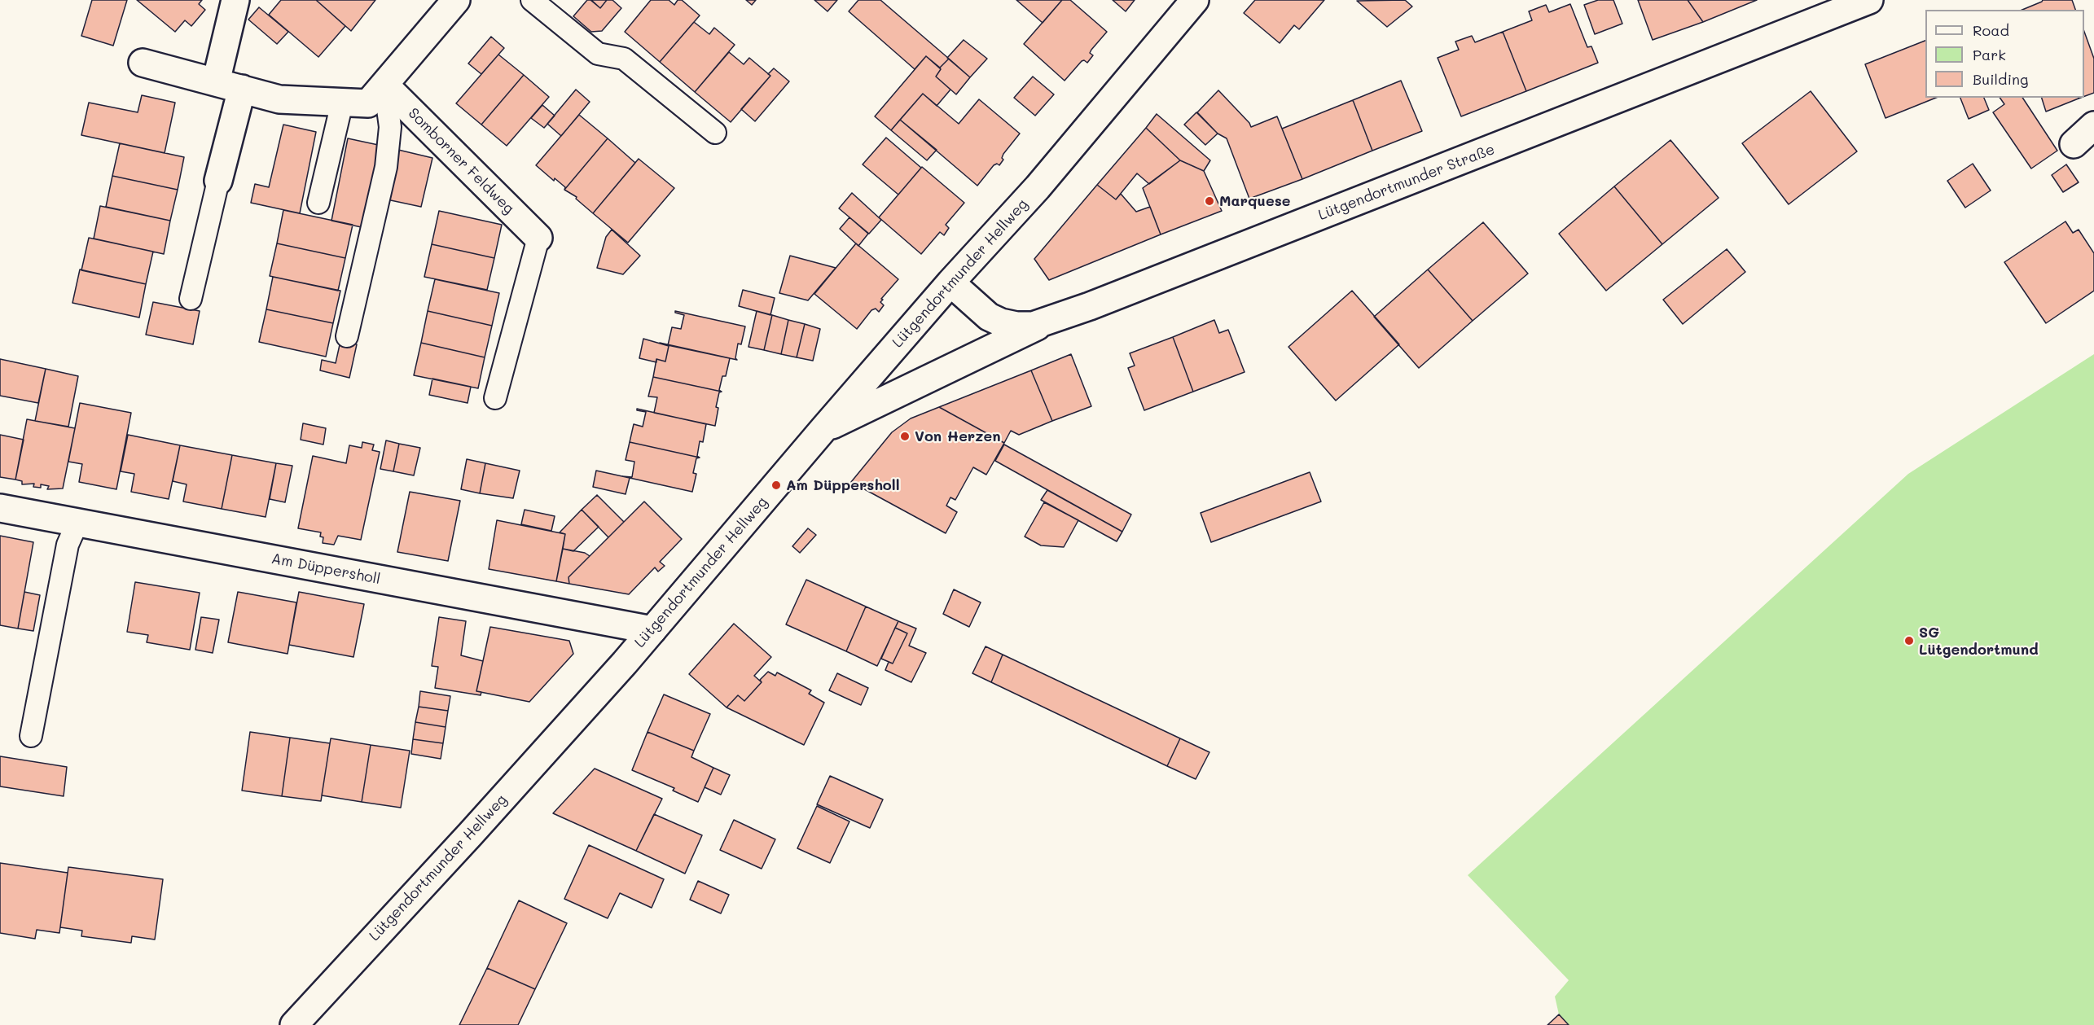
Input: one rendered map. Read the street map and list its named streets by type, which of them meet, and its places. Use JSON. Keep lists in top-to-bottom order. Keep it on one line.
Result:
{"streets":{"street":["Somborner Feldweg","Lütgendortmunder Straße","Lütgendortmunder Hellweg","Am Düppersholl"]},"crossings":[["Lütgendortmunder Straße","Lütgendortmunder Hellweg"],["Lütgendortmunder Hellweg","Am Düppersholl"]],"places":["Marquese","Von Herzen","Am Düppersholl","SG Lütgendortmund"],"legend":["Road","Park","Building"]}
